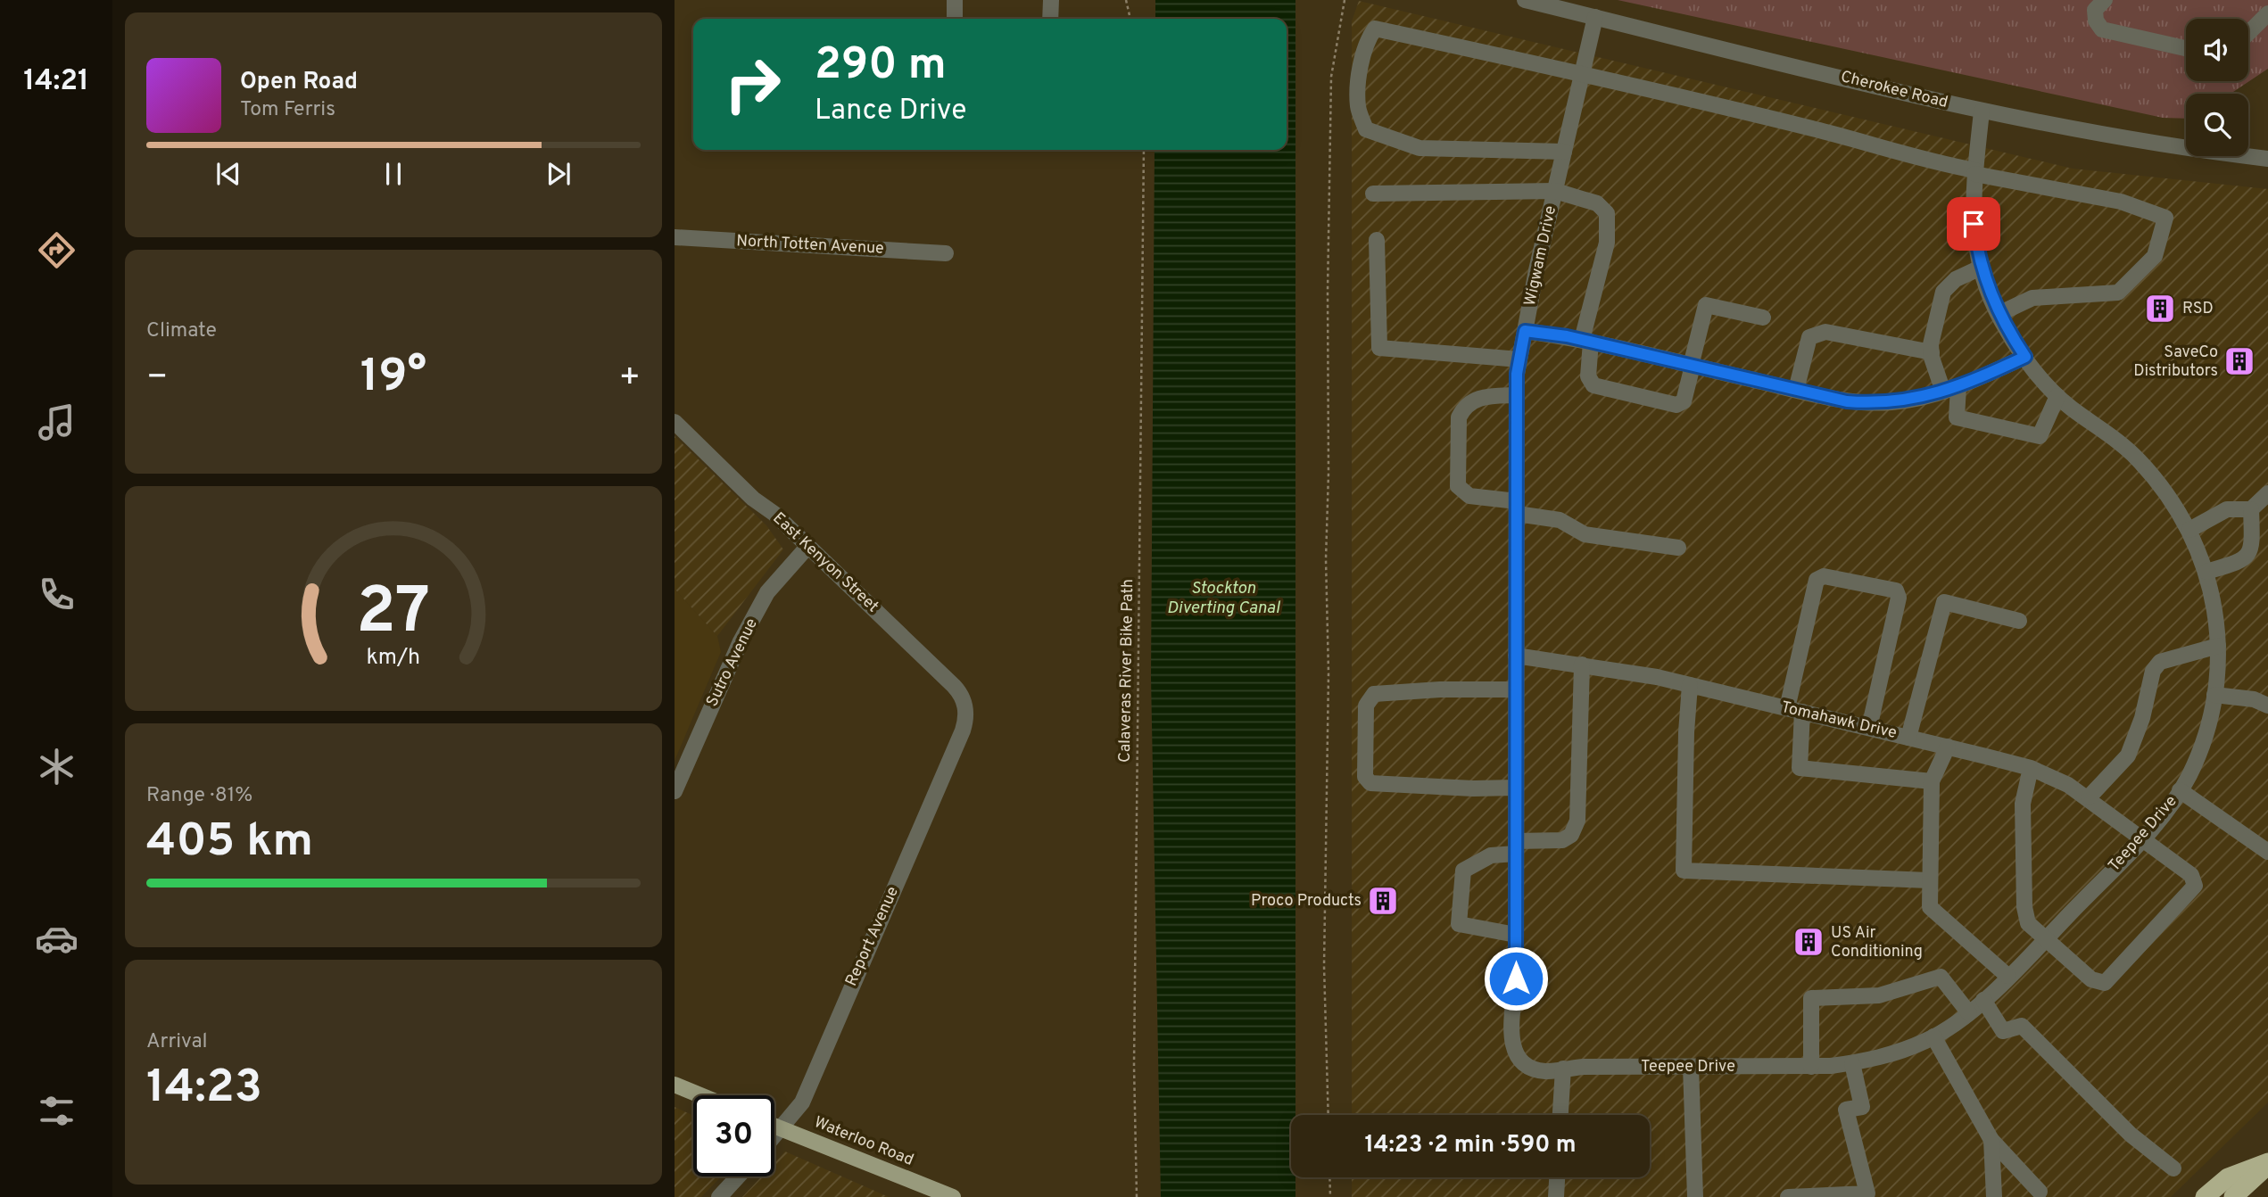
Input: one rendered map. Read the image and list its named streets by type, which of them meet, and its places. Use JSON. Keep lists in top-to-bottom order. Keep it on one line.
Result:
{"streets":{"main road":["Waterloo Road"],"street":["Cherokee Road","North Totten Avenue","Wigwam Drive","East Kenyon Street","Sutro Avenue","Tomahawk Drive","Teepee Drive","Report Avenue"],"path":["Calaveras River Bike Path"]},"crossings":[["Cherokee Road","Wigwam Drive"],["Cherokee Road","Teepee Drive"],["Wigwam Drive","Tomahawk Drive"],["Wigwam Drive","Teepee Drive"],["East Kenyon Street","Sutro Avenue"],["East Kenyon Street","Report Avenue"],["Tomahawk Drive","Teepee Drive"],["Report Avenue","Waterloo Road"]],"water":["Stockton Diverting Canal"],"places":{"building":["RSD","SaveCo Distributors","Proco Products","US Air Conditioning"]},"page":{"tabs":"14:21","turn":["290 m","Lance Drive"],"song":["Open Road","Tom Ferris"],"tile":["Climate",["Range · 81%","405 km"],["Arrival","14:23"]],"heat":["−","19°","+"],"limit":"30","trip":"14:23 · 2 min · 590 m","gauge":["27","km/h"]}}
